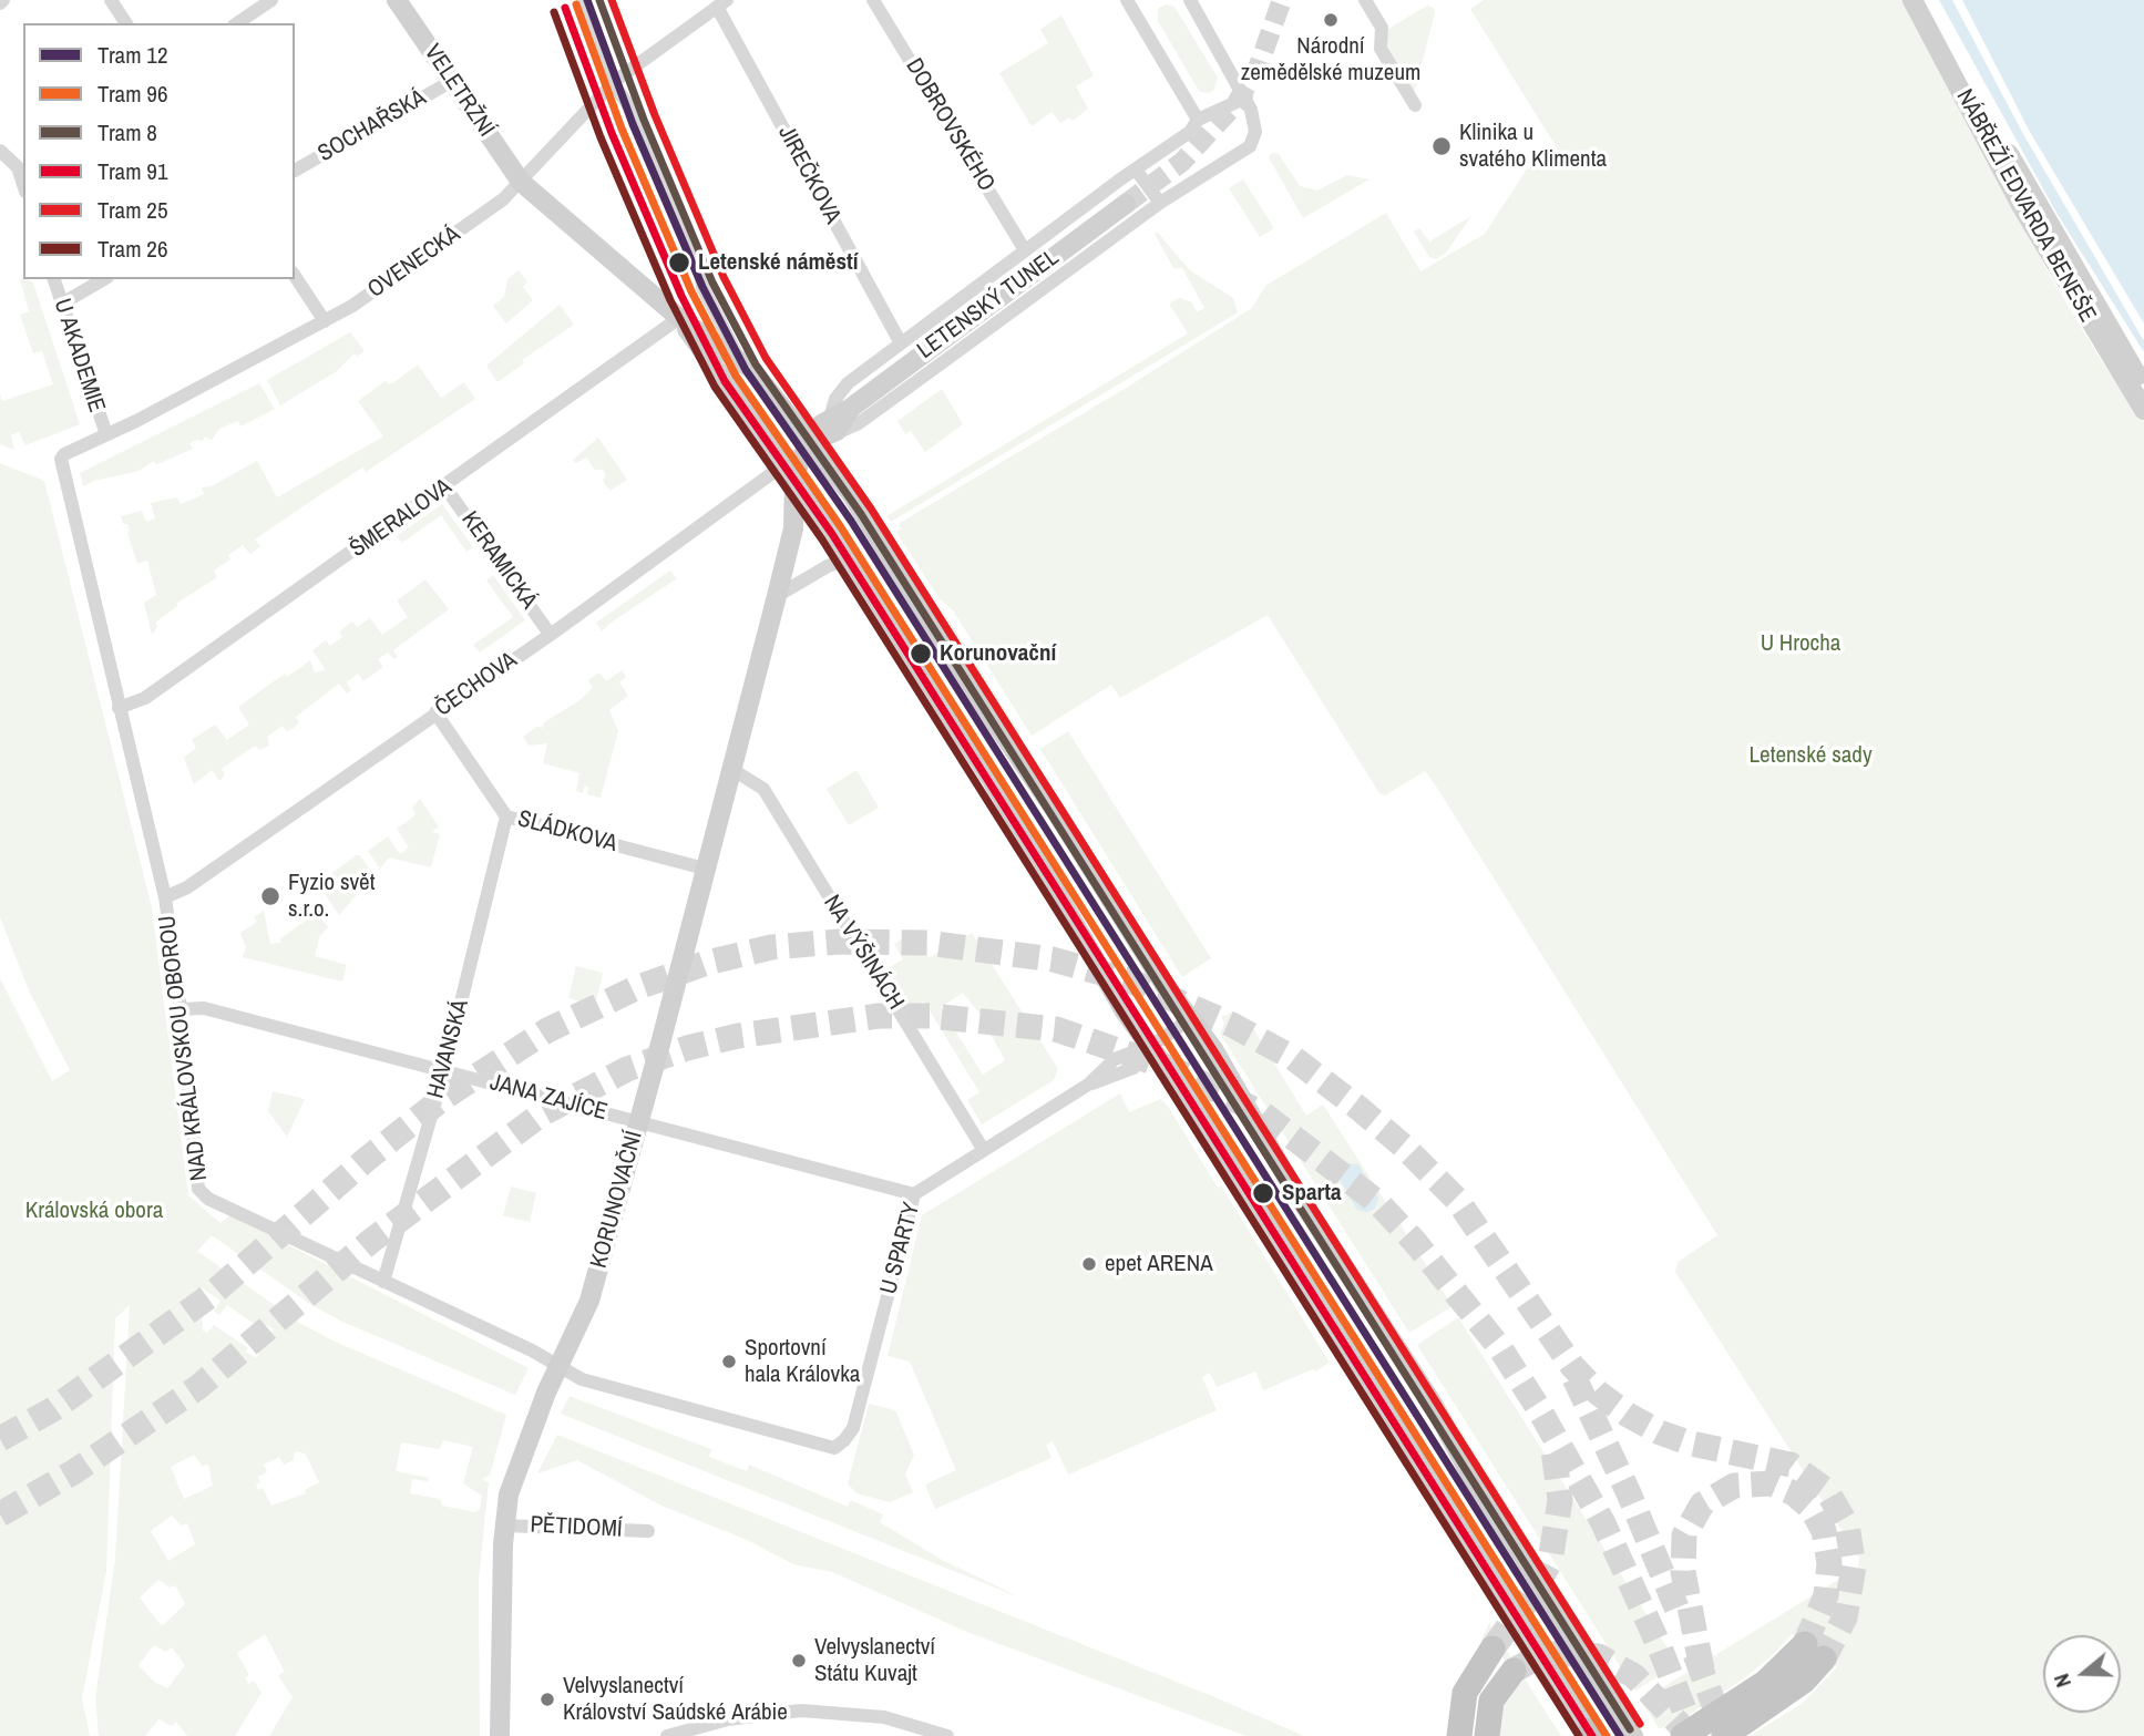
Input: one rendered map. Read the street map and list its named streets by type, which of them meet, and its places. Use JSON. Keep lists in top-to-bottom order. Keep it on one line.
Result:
{"streets":{"main road":["VELETRŽNÍ","NÁBŘEŽÍ EDVARDA BENEŠE","LETENSKÝ TUNEL","KORUNOVAČNÍ"],"street":["DOBROVSKÉHO","SOCHAŘSKÁ","JIREČKOVA","OVENECKÁ","U AKADEMIE","ŠMERALOVA","KERAMICKÁ","ČECHOVA","SLÁDKOVA","NA VÝŠINÁCH","NAD KRÁLOVSKOU OBOROU","HAVANSKÁ","JANA ZAJÍCE","U SPARTY","PĚTIDOMÍ"]},"crossings":[["VELETRŽNÍ","SOCHAŘSKÁ"],["VELETRŽNÍ","OVENECKÁ"],["JIREČKOVA","OVENECKÁ"],["OVENECKÁ","U AKADEMIE"],["OVENECKÁ","NAD KRÁLOVSKOU OBOROU"],["LETENSKÝ TUNEL","KORUNOVAČNÍ"],["ŠMERALOVA","KERAMICKÁ"],["ŠMERALOVA","NAD KRÁLOVSKOU OBOROU"],["KERAMICKÁ","ČECHOVA"],["ČECHOVA","SLÁDKOVA"],["ČECHOVA","NAD KRÁLOVSKOU OBOROU"],["ČECHOVA","KORUNOVAČNÍ"],["SLÁDKOVA","HAVANSKÁ"],["SLÁDKOVA","KORUNOVAČNÍ"],["NA VÝŠINÁCH","KORUNOVAČNÍ"],["NA VÝŠINÁCH","U SPARTY"],["NAD KRÁLOVSKOU OBOROU","HAVANSKÁ"],["NAD KRÁLOVSKOU OBOROU","JANA ZAJÍCE"],["NAD KRÁLOVSKOU OBOROU","KORUNOVAČNÍ"],["NAD KRÁLOVSKOU OBOROU","U SPARTY"],["HAVANSKÁ","JANA ZAJÍCE"],["JANA ZAJÍCE","KORUNOVAČNÍ"],["JANA ZAJÍCE","U SPARTY"],["KORUNOVAČNÍ","PĚTIDOMÍ"]],"parks":["U Hrocha","Letenské sady","Královská obora"],"places":["Národní zemědělské muzeum","Klinika u svatého Klimenta","Letenské náměstí","Korunovační","Fyzio svět s.r.o.","Sparta","epet ARENA","Sportovní hala Královka","Velvyslanectví Státu Kuvajt","Velvyslanectví Království Saúdské Arábie"],"lines":["tram line 12","tram line 8","tram line 25","tram line 96","tram line 91","tram line 26"],"legend":["Tram 12","Tram 96","Tram 8","Tram 91","Tram 25","Tram 26"],"north":"left"}
